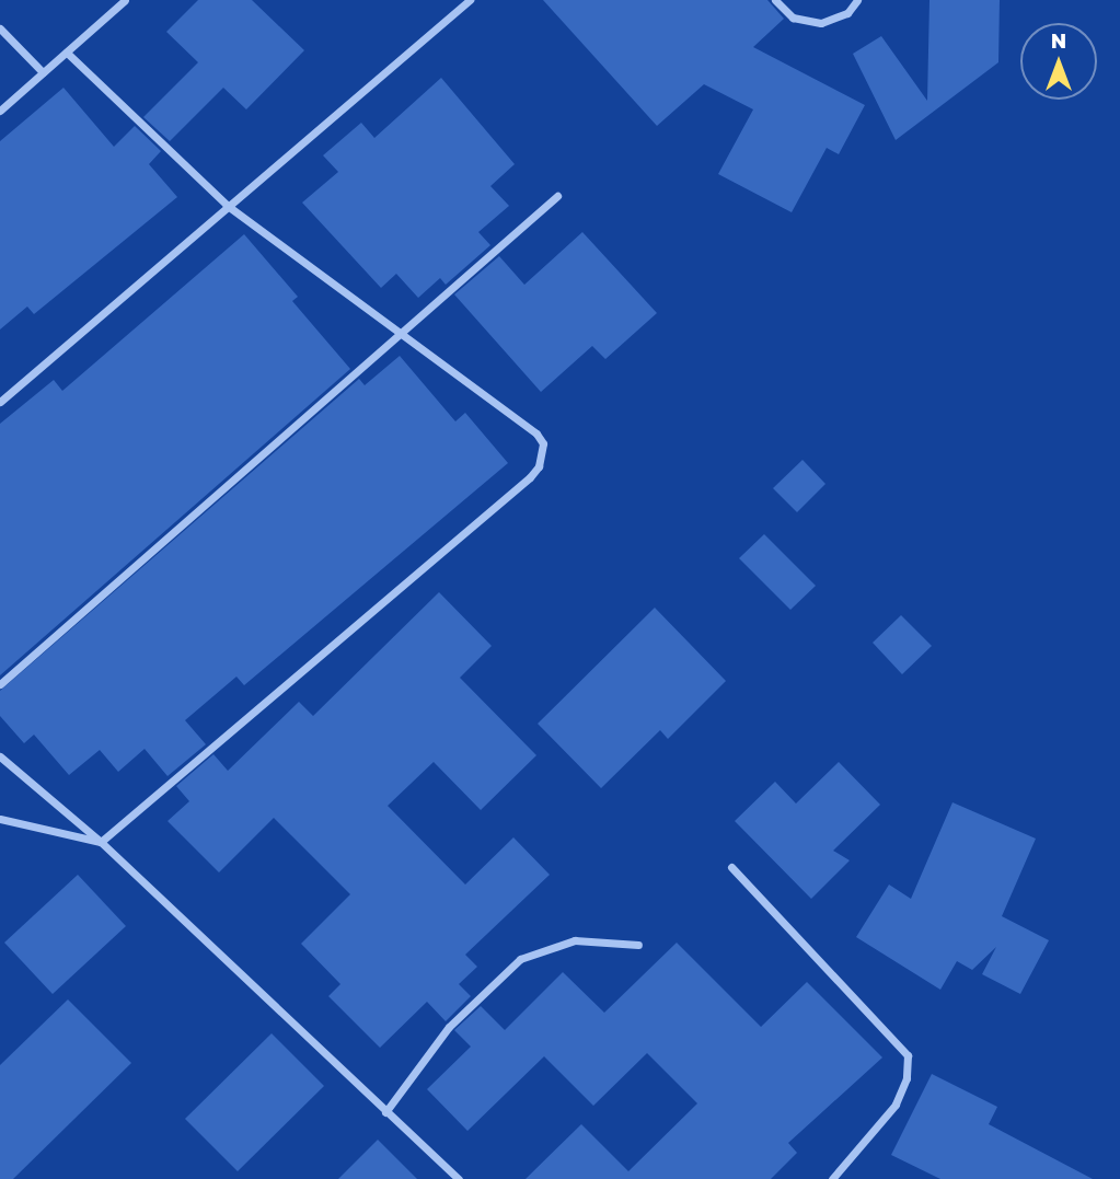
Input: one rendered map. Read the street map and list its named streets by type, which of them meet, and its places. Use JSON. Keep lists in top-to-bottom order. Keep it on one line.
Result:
{"north":"top"}
